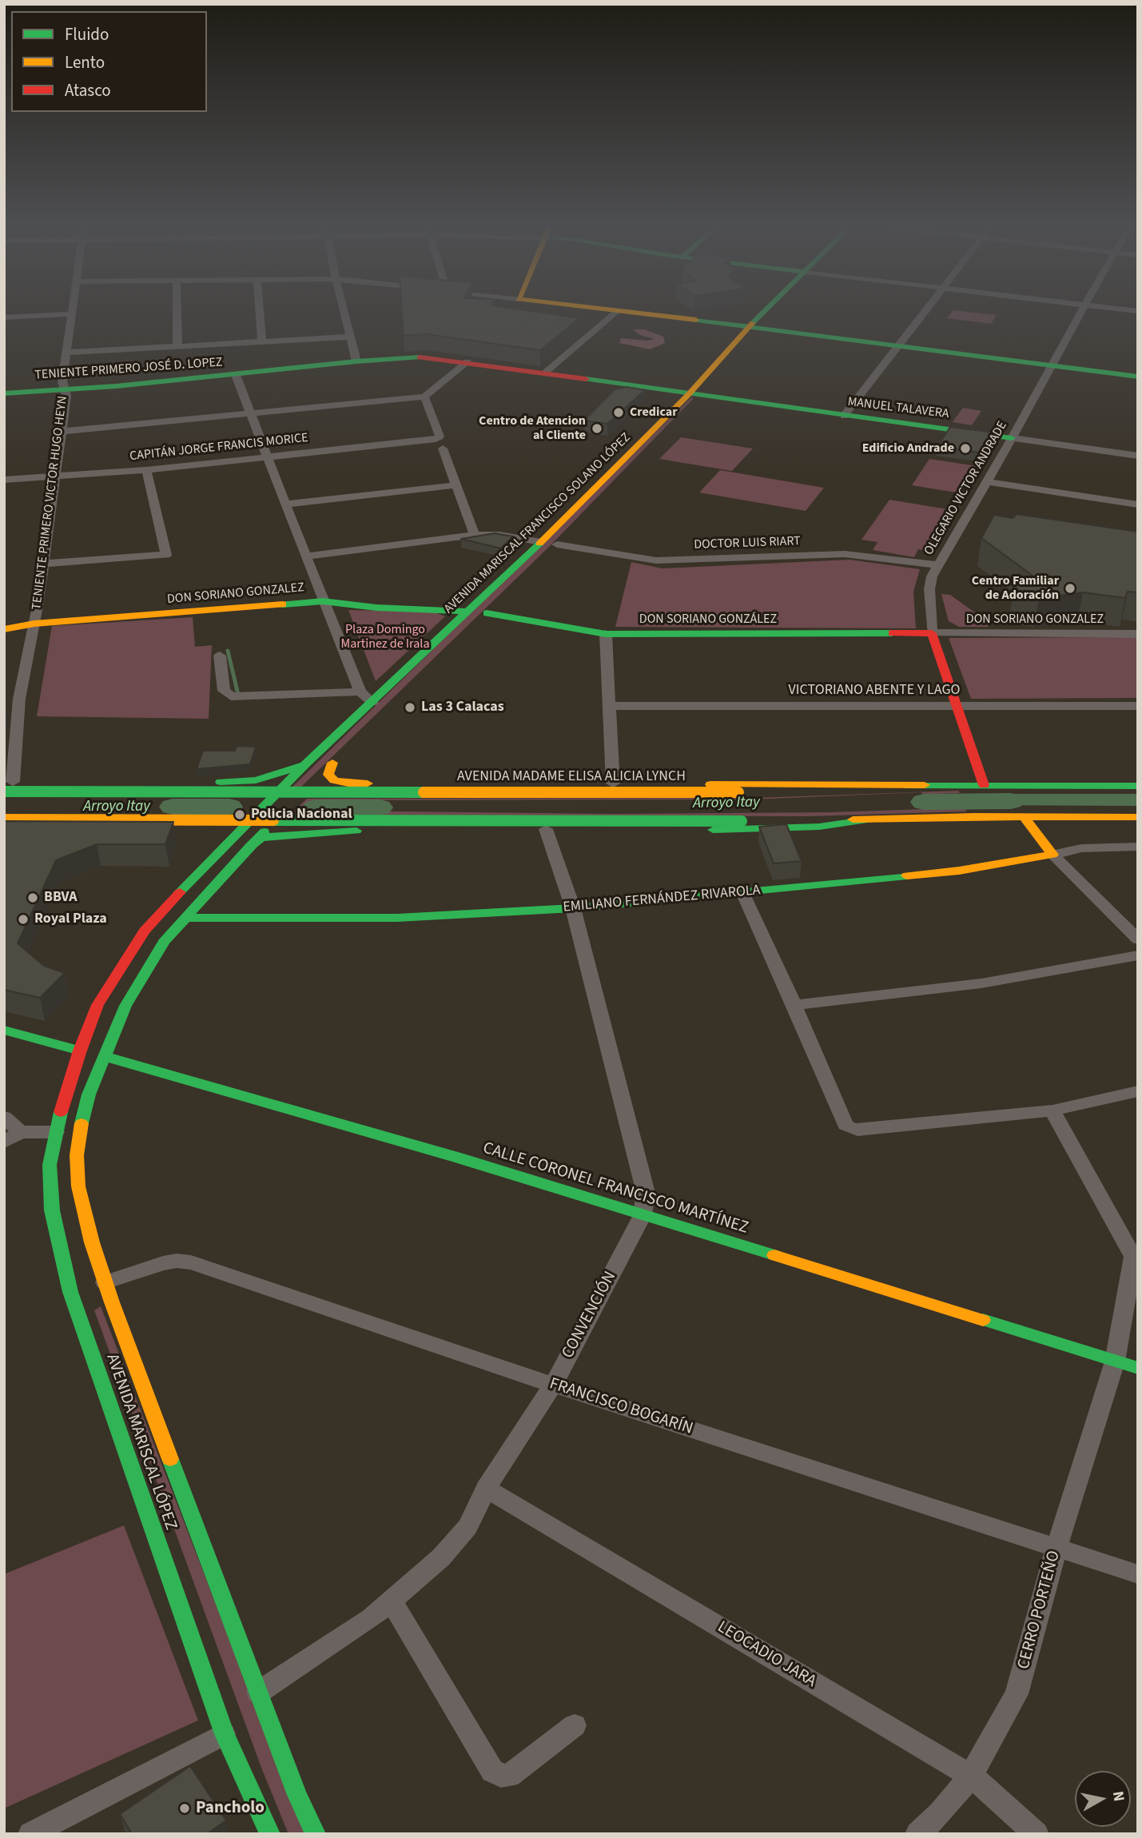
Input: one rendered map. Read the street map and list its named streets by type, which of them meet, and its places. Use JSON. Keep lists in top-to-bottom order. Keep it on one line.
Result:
{"streets":{"main road":["TENIENTE PRIMERO JOSÉ D. LOPEZ","MANUEL TALAVERA","OLEGARIO VICTOR ANDRADE","AVENIDA MARISCAL FRANCISCO SOLANO LÓPEZ","DON SORIANO GONZALEZ","DON SORIANO GONZÁLEZ","AVENIDA MADAME ELISA ALICIA LYNCH","EMILIANO FERNÁNDEZ RIVAROLA","CALLE CORONEL FRANCISCO MARTÍNEZ","AVENIDA MARISCAL LÓPEZ"],"street":["CAPITÁN JORGE FRANCIS MORICE","TENIENTE PRIMERO VICTOR HUGO HEYN","DOCTOR LUIS RIART","VICTORIANO ABENTE Y LAGO","CONVENCIÓN","FRANCISCO BOGARÍN","CERRO PORTEÑO","LEOCADIO JARA"]},"crossings":[["TENIENTE PRIMERO JOSÉ D. LOPEZ","MANUEL TALAVERA"],["TENIENTE PRIMERO JOSÉ D. LOPEZ","TENIENTE PRIMERO VICTOR HUGO HEYN"],["TENIENTE PRIMERO JOSÉ D. LOPEZ","AVENIDA MARISCAL FRANCISCO SOLANO LÓPEZ"],["MANUEL TALAVERA","OLEGARIO VICTOR ANDRADE"],["MANUEL TALAVERA","AVENIDA MARISCAL FRANCISCO SOLANO LÓPEZ"],["CAPITÁN JORGE FRANCIS MORICE","TENIENTE PRIMERO VICTOR HUGO HEYN"],["OLEGARIO VICTOR ANDRADE","DOCTOR LUIS RIART"],["OLEGARIO VICTOR ANDRADE","DON SORIANO GONZALEZ"],["OLEGARIO VICTOR ANDRADE","DON SORIANO GONZÁLEZ"],["OLEGARIO VICTOR ANDRADE","VICTORIANO ABENTE Y LAGO"],["OLEGARIO VICTOR ANDRADE","AVENIDA MADAME ELISA ALICIA LYNCH"],["TENIENTE PRIMERO VICTOR HUGO HEYN","DON SORIANO GONZALEZ"],["TENIENTE PRIMERO VICTOR HUGO HEYN","AVENIDA MADAME ELISA ALICIA LYNCH"],["AVENIDA MARISCAL FRANCISCO SOLANO LÓPEZ","DOCTOR LUIS RIART"],["AVENIDA MARISCAL FRANCISCO SOLANO LÓPEZ","DON SORIANO GONZALEZ"],["AVENIDA MARISCAL FRANCISCO SOLANO LÓPEZ","AVENIDA MARISCAL LÓPEZ"],["DON SORIANO GONZALEZ","DON SORIANO GONZÁLEZ"],["EMILIANO FERNÁNDEZ RIVAROLA","CONVENCIÓN"],["CALLE CORONEL FRANCISCO MARTÍNEZ","CONVENCIÓN"],["CALLE CORONEL FRANCISCO MARTÍNEZ","AVENIDA MARISCAL LÓPEZ"],["CALLE CORONEL FRANCISCO MARTÍNEZ","CERRO PORTEÑO"],["CONVENCIÓN","FRANCISCO BOGARÍN"],["CONVENCIÓN","AVENIDA MARISCAL LÓPEZ"],["CONVENCIÓN","LEOCADIO JARA"],["FRANCISCO BOGARÍN","AVENIDA MARISCAL LÓPEZ"],["FRANCISCO BOGARÍN","CERRO PORTEÑO"],["CERRO PORTEÑO","LEOCADIO JARA"]],"water":["Arroyo Itay"],"parks":["Plaza Domingo Martinez de Irala"],"places":["Credicar","Centro de Atencion al Cliente","Edificio Andrade","Centro Familiar de Adoración","Las 3 Calacas","Policia Nacional","BBVA","Royal Plaza","Pancholo"],"legend":["Fluido","Lento","Atasco"],"north":"right"}
